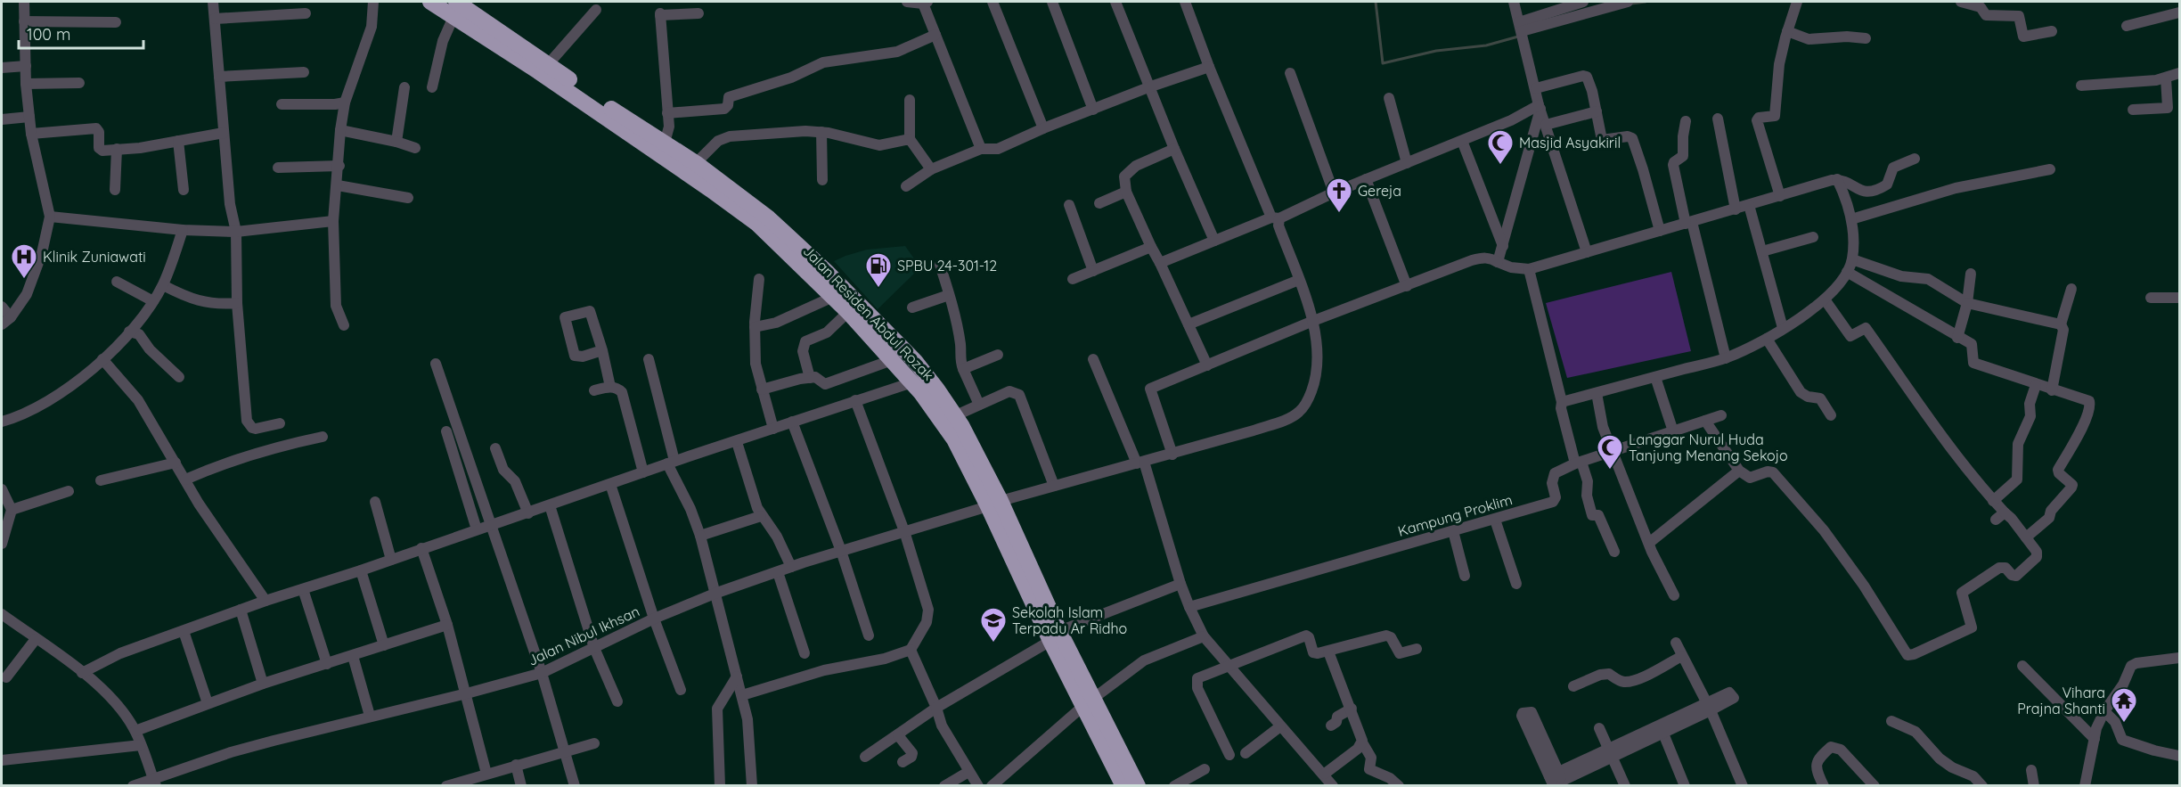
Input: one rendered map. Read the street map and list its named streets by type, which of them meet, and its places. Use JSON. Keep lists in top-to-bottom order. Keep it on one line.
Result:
{"streets":{"highway":["Jalan Residen Abdul Rozak"],"street":["Kampung Proklim","Jalan Nibul Ikhsan"]},"crossings":[["Jalan Residen Abdul Rozak","Jalan Nibul Ikhsan"]],"places":{"mosque":["Masjid Asyakiril","Langgar Nurul Huda Tanjung Menang Sekojo"],"church":["Gereja"],"hospital":["Klinik Zuniawati"],"fuel station":["SPBU 24-301-12"],"school or university":["Sekolah Islam Terpadu Ar Ridho"],"temple":["Vihara Prajna Shanti"]},"scale_bar":"100 m"}
